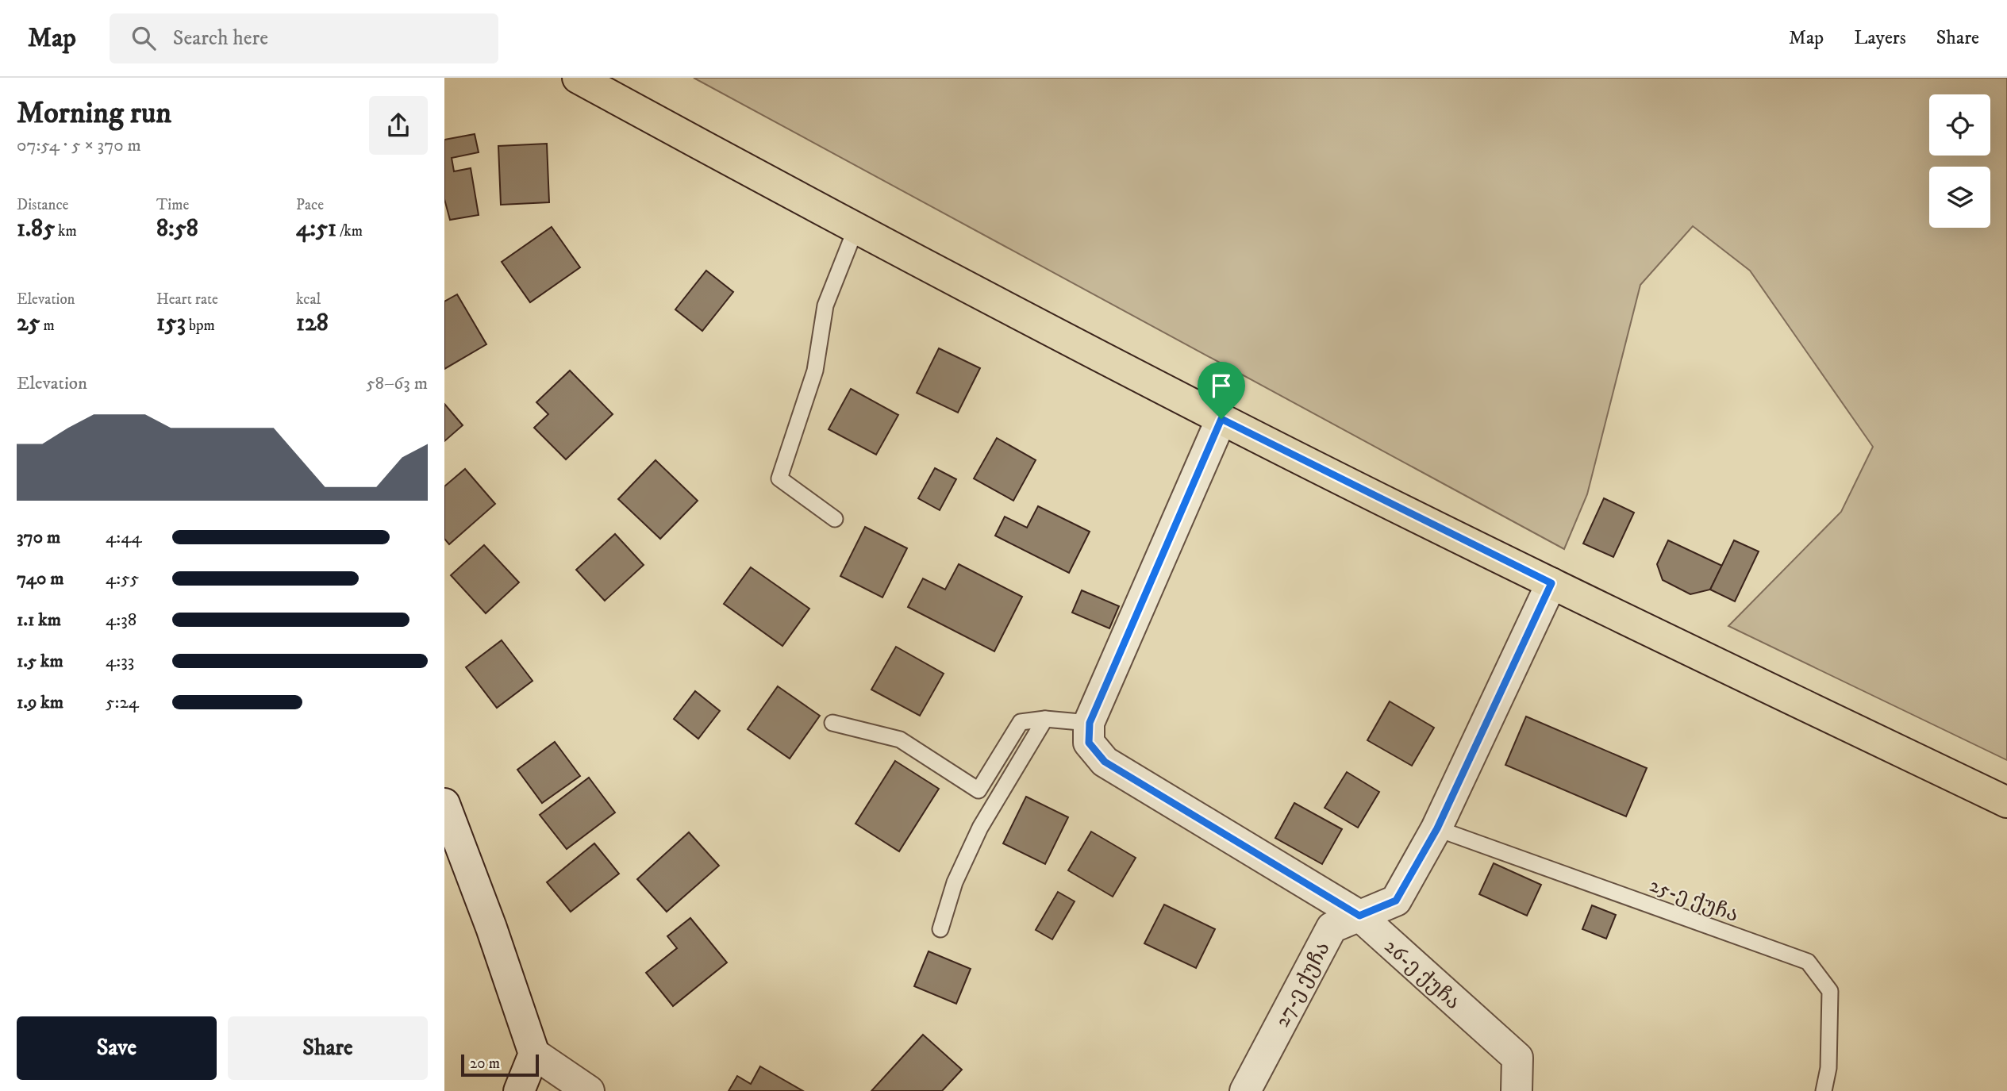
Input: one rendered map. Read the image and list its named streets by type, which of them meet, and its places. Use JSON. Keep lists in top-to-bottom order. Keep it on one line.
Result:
{"streets":{"street":["26-ე ქუჩა","27-ე ქუჩა"],"lane":["25-ე ქუჩა"]},"crossings":[["25-ე ქუჩა","27-ე ქუჩა"],["26-ე ქუჩა","27-ე ქუჩა"]],"scale_bar":"20 m","page":{"header":"Map","search":"Search here","nav":["Map","Layers","Share"],"heading":["Morning run","07:54 · 5 × 370 m"],"stats":[["Distance","1.85 km"],["Time","8:58"],["Pace","4:51 /km"],["Elevation","25 m"],["Heart rate","153 bpm"],["kcal","128"]],"chart":["Elevation","58–63 m"],"list":[{"name":"370 m","note":"4:44"},{"name":"740 m","note":"4:55"},{"name":"1.1 km","note":"4:38"},{"name":"1.5 km","note":"4:33"},{"name":"1.9 km","note":"5:24"}],"buttons":["Save","Share"],"scale":"20 m"}}
